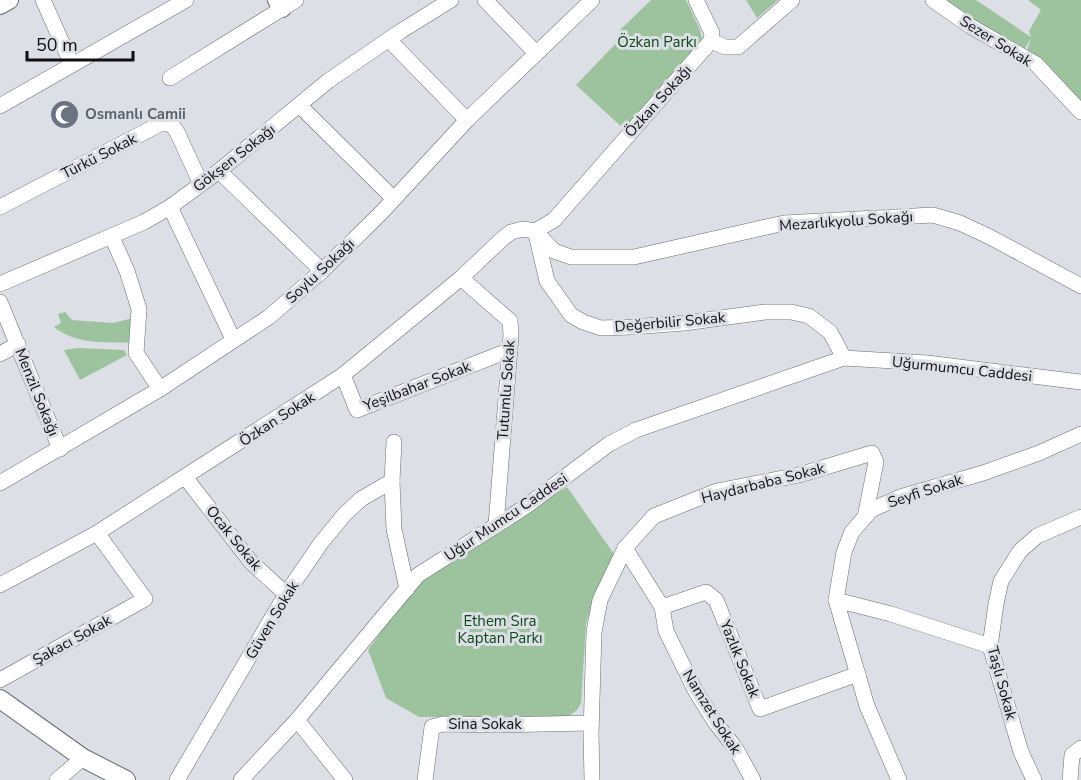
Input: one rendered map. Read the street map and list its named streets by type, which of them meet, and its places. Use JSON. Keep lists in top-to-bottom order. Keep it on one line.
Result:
{"streets":{"street":["Sezer Sokak","Özkan Sokağı","Türkü Sokak","Gökşen Sokağı","Mezarlıkyolu Sokağı","Soylu Sokağı","Değerbilir Sokak","Uğurmumcu Caddesi","Yeşilbahar Sokak","Tutumlu Sokak","Menzil Sokağı","Özkan Sokak","Haydarbaba Sokak","Seyfi Sokak","Uğur Mumcu Caddesi","Ocak Sokak","Güven Sokak","Şakacı Sokak","Yazlık Sokak","Taşlı Sokak","Namzet Sokak","Sina Sokak"]},"crossings":[["Özkan Sokağı","Mezarlıkyolu Sokağı"],["Özkan Sokağı","Değerbilir Sokak"],["Özkan Sokağı","Özkan Sokak"],["Türkü Sokak","Gökşen Sokağı"],["Mezarlıkyolu Sokağı","Değerbilir Sokak"],["Mezarlıkyolu Sokağı","Özkan Sokak"],["Soylu Sokağı","Menzil Sokağı"],["Değerbilir Sokak","Uğurmumcu Caddesi"],["Değerbilir Sokak","Özkan Sokak"],["Değerbilir Sokak","Uğur Mumcu Caddesi"],["Uğurmumcu Caddesi","Uğur Mumcu Caddesi"],["Yeşilbahar Sokak","Tutumlu Sokak"],["Yeşilbahar Sokak","Özkan Sokak"],["Tutumlu Sokak","Özkan Sokak"],["Tutumlu Sokak","Uğur Mumcu Caddesi"],["Özkan Sokak","Ocak Sokak"],["Özkan Sokak","Şakacı Sokak"],["Haydarbaba Sokak","Seyfi Sokak"],["Haydarbaba Sokak","Namzet Sokak"],["Haydarbaba Sokak","Sina Sokak"],["Seyfi Sokak","Yazlık Sokak"],["Ocak Sokak","Güven Sokak"],["Yazlık Sokak","Namzet Sokak"]],"parks":["Özkan Parkı","Ethem Sıra Kaptan Parkı"],"places":{"mosque":["Osmanlı Camii"]},"scale_bar":"50 m"}
